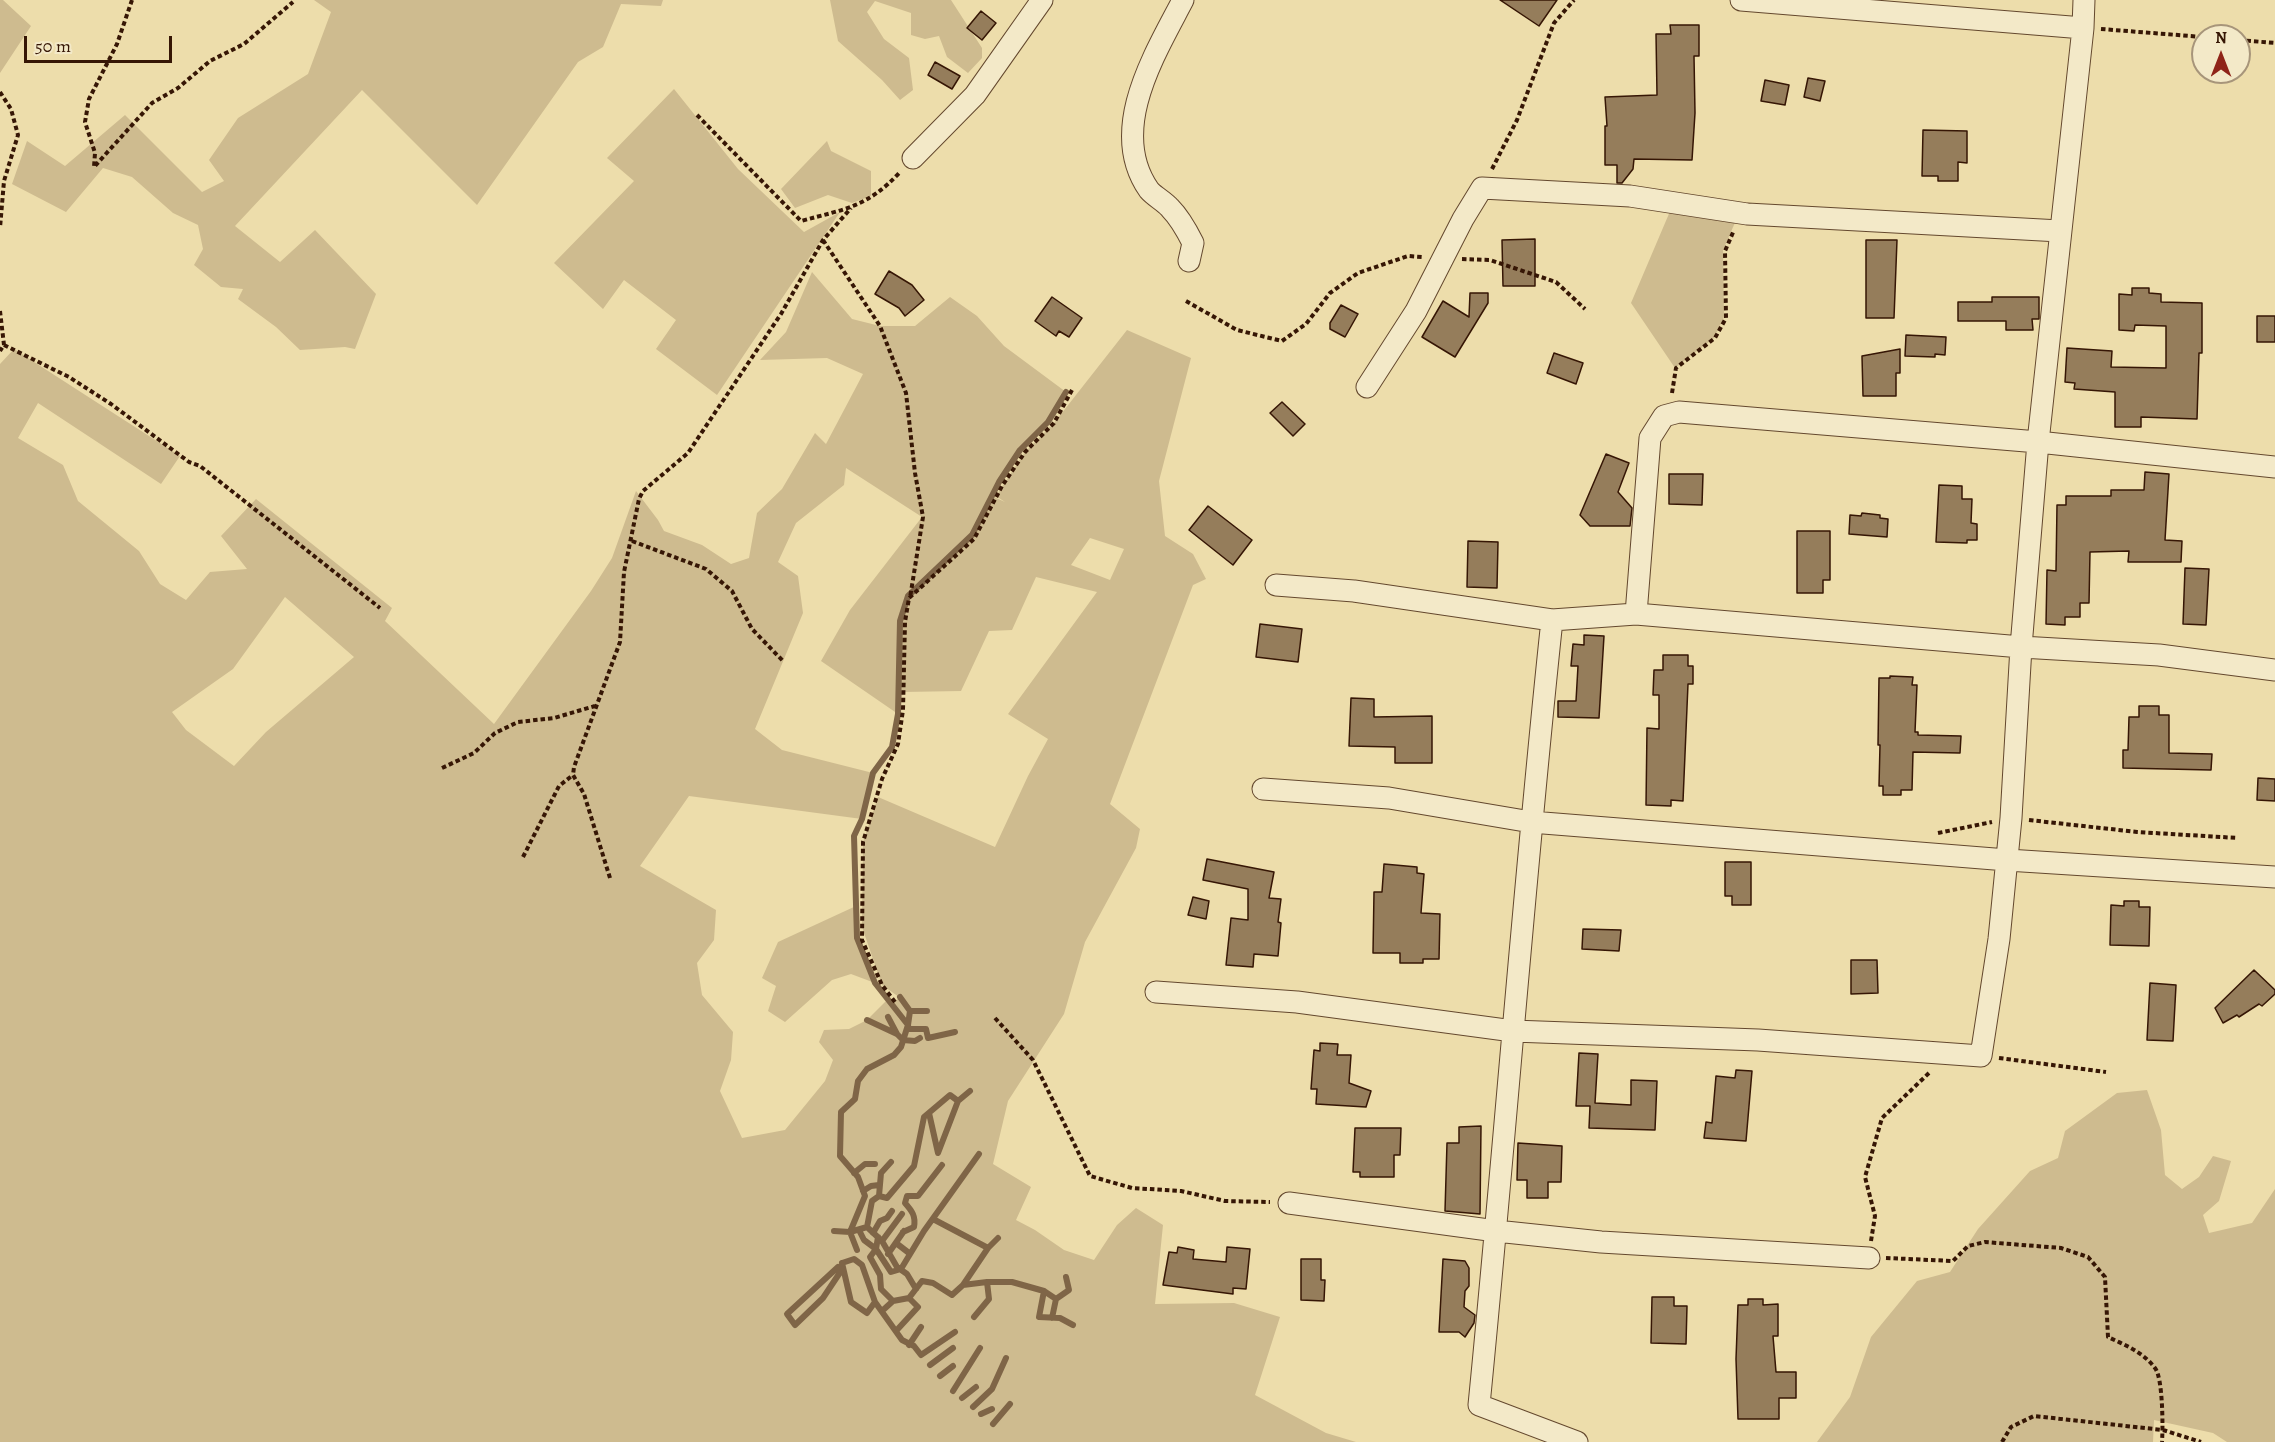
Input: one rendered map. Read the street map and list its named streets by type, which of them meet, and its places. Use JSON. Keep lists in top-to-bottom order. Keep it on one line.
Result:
{"scale_bar":"50 m","north":"top"}
